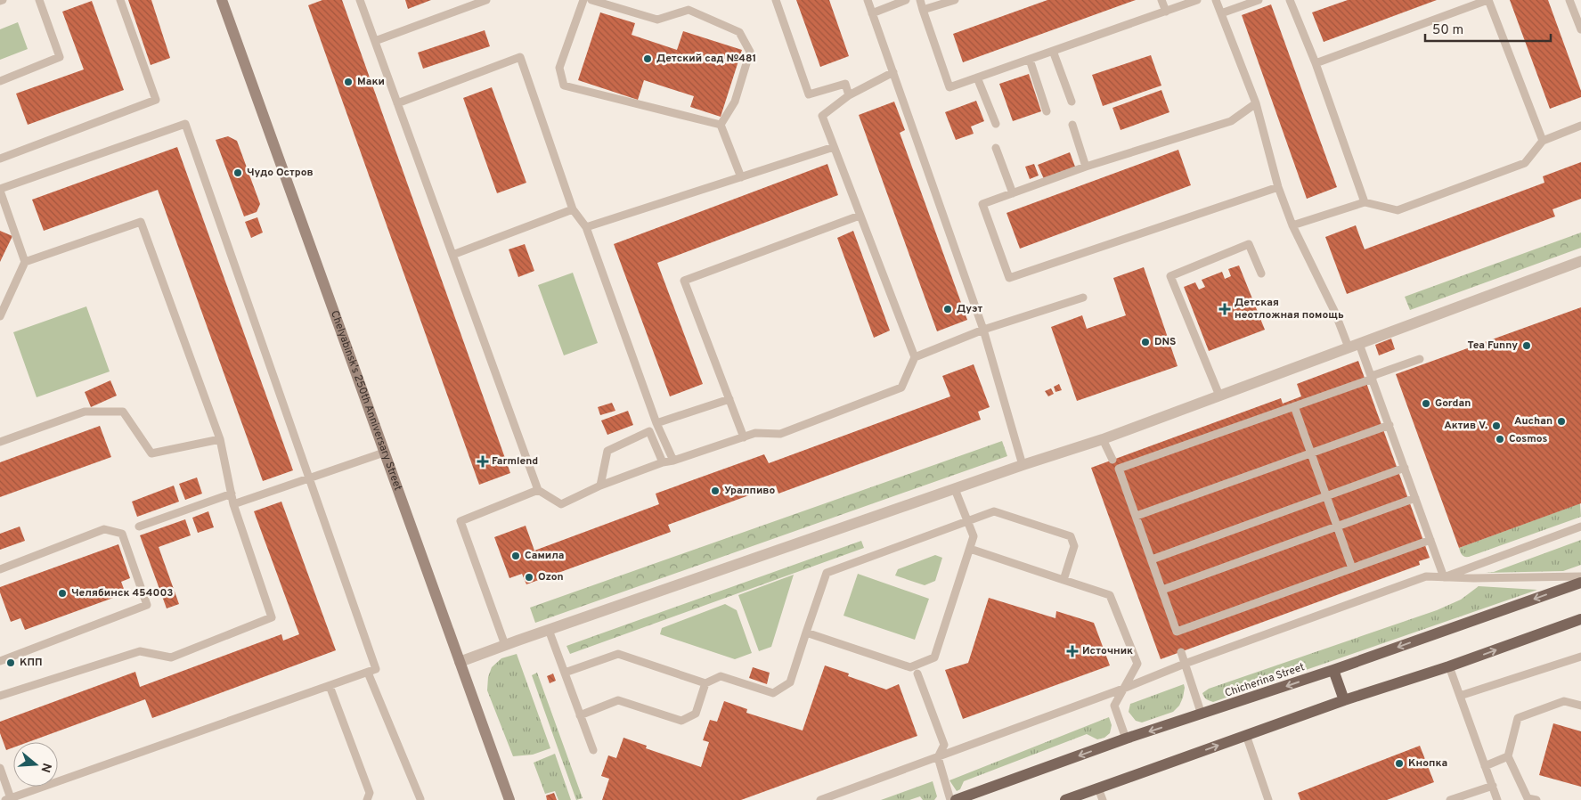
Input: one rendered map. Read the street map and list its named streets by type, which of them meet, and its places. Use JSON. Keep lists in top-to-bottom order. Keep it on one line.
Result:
{"streets":{"main road":["Chicherina Street"],"street":["Chelyabinsk's 250th Anniversary Street"]},"places":{"other":["Детский сад №481","Маки","Чудо Остров","Дуэт","DNS","Tea Funny","Gordan","Auchan","Актив V.","Cosmos","Уралпиво","Самила","Ozon","Челябинск 454003","КПП","Кнопка"],"health":["Детская неотложная помощь","Farmlend","Источник"]},"scale_bar":"50 m","north":"right"}
